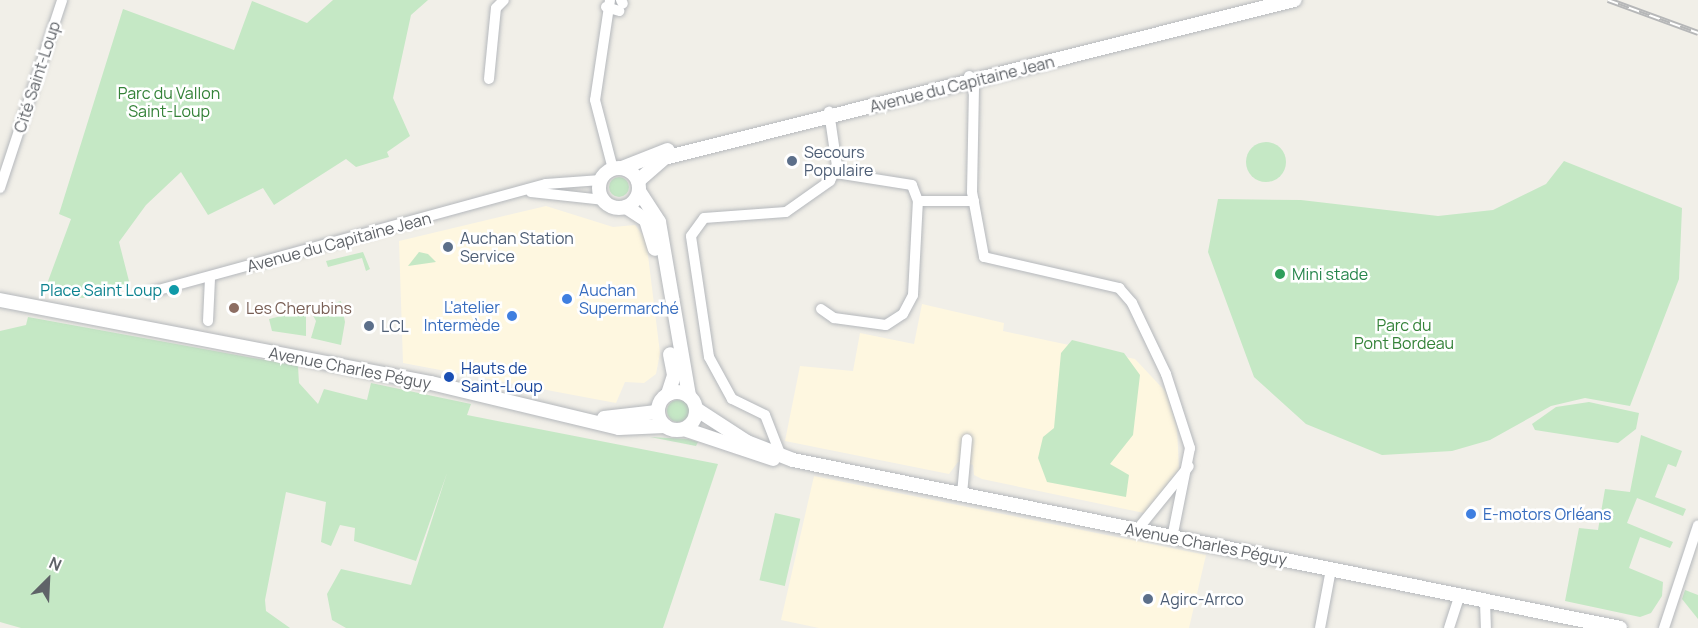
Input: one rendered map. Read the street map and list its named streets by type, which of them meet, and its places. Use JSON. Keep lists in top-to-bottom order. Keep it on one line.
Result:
{"streets":{"main road":["Avenue du Capitaine Jean","Avenue Charles Péguy"],"street":["Cité Saint-Loup"]},"parks":["Parc du Vallon Saint-Loup","Parc du Pont Bordeau"],"places":["Secours Populaire","Auchan Station Service","Mini stade","Place Saint Loup","Auchan Supermarché","Les Cherubins","L'atelier Intermède","LCL","Hauts de Saint-Loup","E-motors Orléans","Agirc-Arrco"],"north":"top right"}
